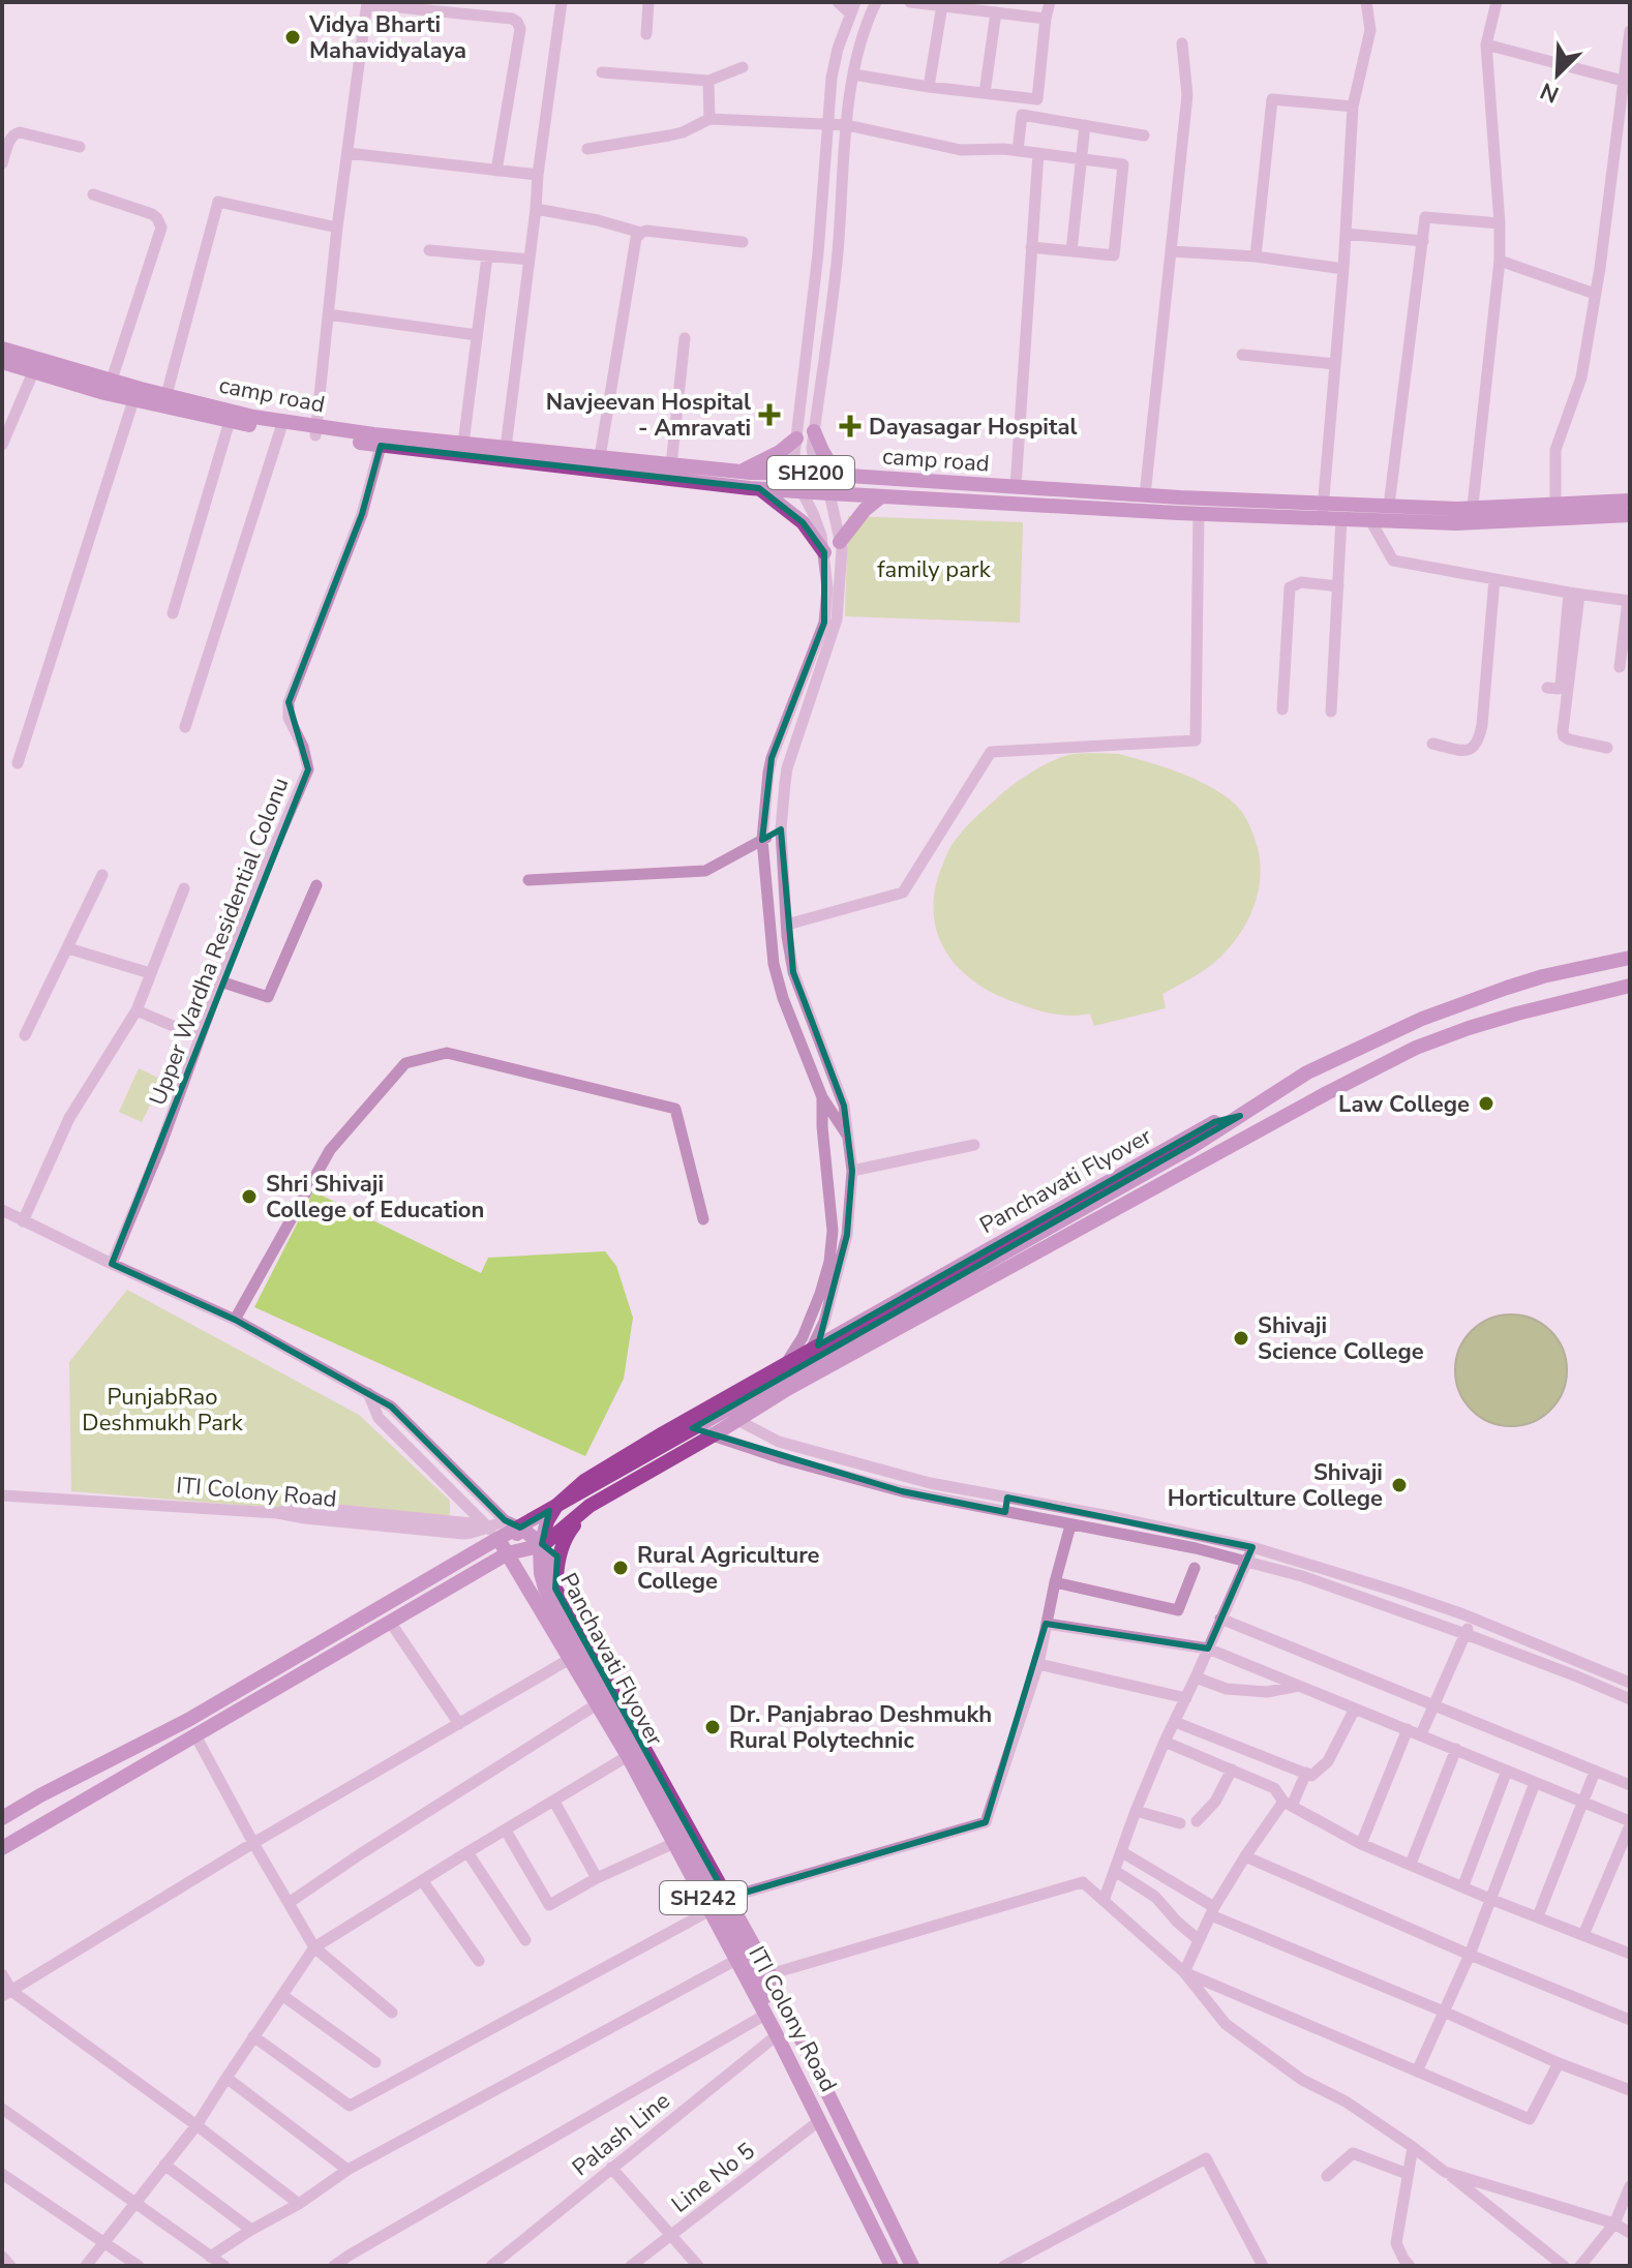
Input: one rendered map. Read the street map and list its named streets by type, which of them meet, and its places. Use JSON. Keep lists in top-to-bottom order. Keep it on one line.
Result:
{"streets":{"main road":["camp road","SH200","Panchavati Flyover","ITI Colony Road","SH242"],"street":["Upper Wardha Residential Colonu","Palash Line","Line No 5"]},"crossings":[["camp road","Upper Wardha Residential Colonu"],["Panchavati Flyover","ITI Colony Road"],["Panchavati Flyover","Palash Line"],["ITI Colony Road","Palash Line"],["ITI Colony Road","Line No 5"]],"parks":["family park","PunjabRao Deshmukh Park"],"places":{"other":["Vidya Bharti Mahavidyalaya","Law College","Shri Shivaji College of Education","Shivaji Science College","Shivaji Horticulture College","Rural Agriculture College","Dr. Panjabrao Deshmukh Rural Polytechnic"],"health":["Navjeevan Hospital - Amravati","Dayasagar Hospital"]},"north":"bottom left"}
